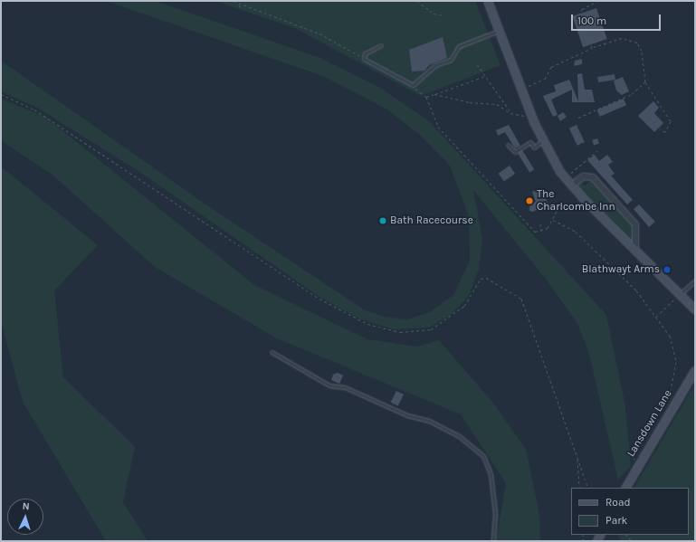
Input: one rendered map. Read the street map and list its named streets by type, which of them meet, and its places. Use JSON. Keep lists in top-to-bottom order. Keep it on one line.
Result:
{"streets":{"street":["Lansdown Lane"]},"places":["The Charlcombe Inn","Bath Racecourse","Blathwayt Arms"],"legend":["Road","Park"],"scale_bar":"100 m","north":"top"}
